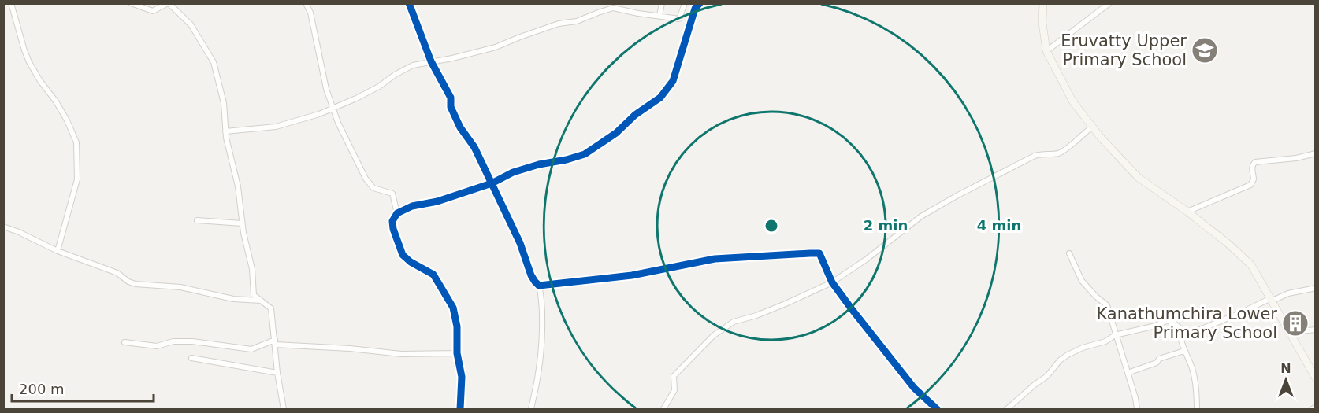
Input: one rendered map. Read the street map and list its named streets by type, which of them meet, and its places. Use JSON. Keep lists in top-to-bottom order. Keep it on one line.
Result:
{"places":{"school or university":["Eruvatty Upper Primary School"],"building":["Kanathumchira Lower Primary School"]},"scale_bar":"200 m","north":"top","rings":["2 min","4 min"]}
